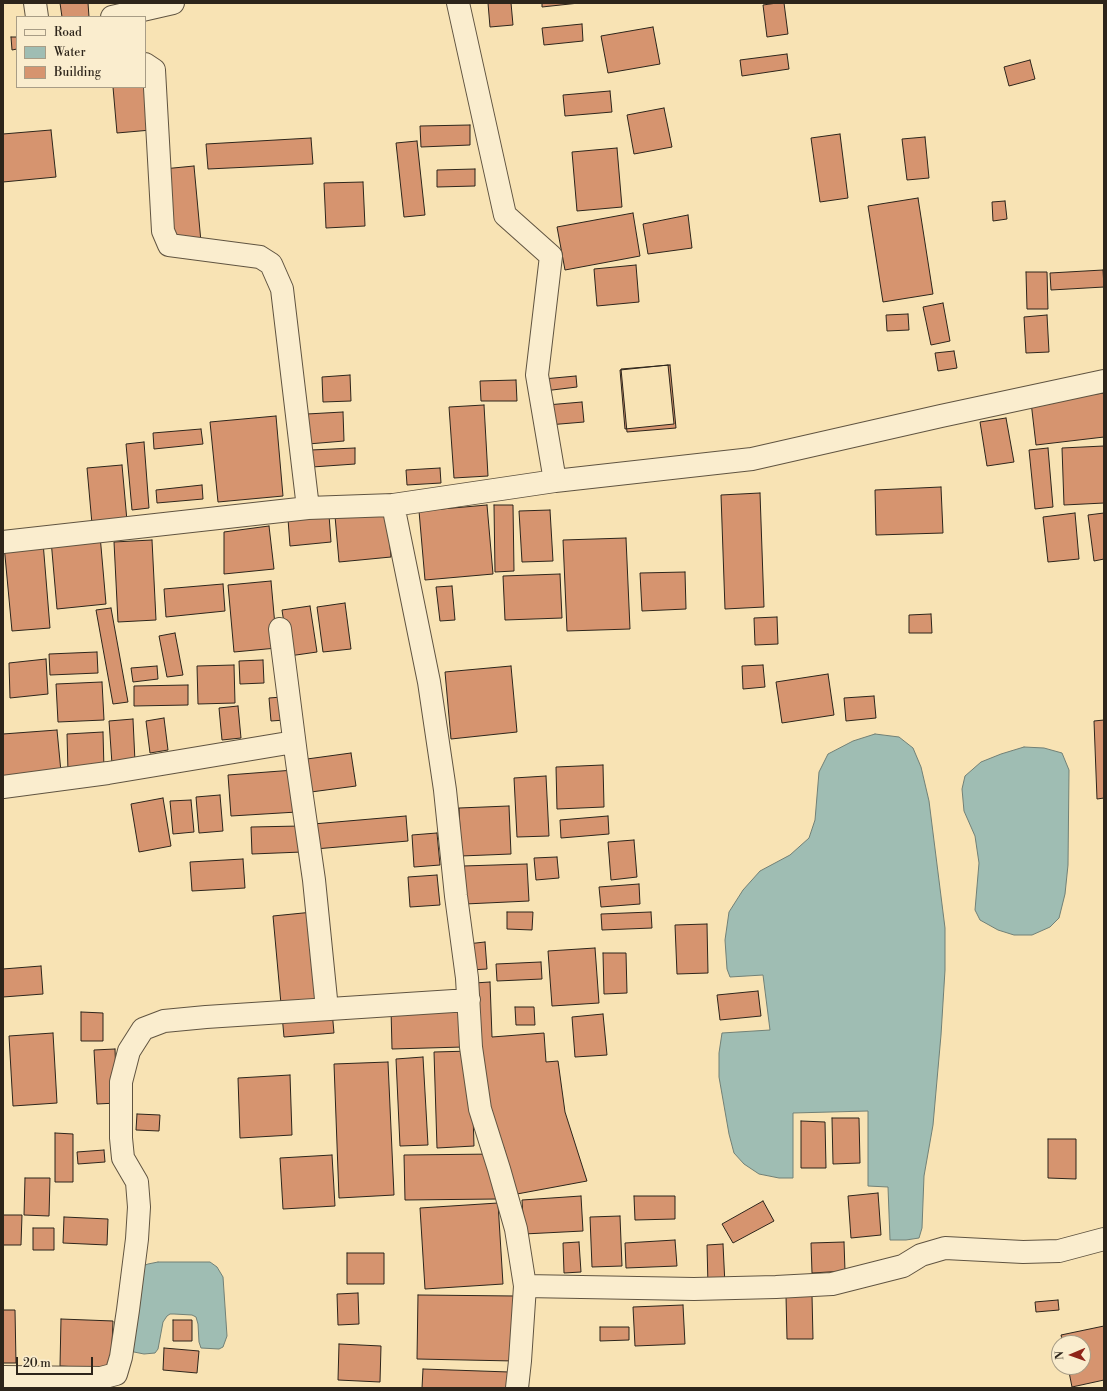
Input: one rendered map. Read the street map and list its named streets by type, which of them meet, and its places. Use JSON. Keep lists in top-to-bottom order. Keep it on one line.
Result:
{"legend":["Road","Water","Building"],"scale_bar":"20 m","north":"left"}
